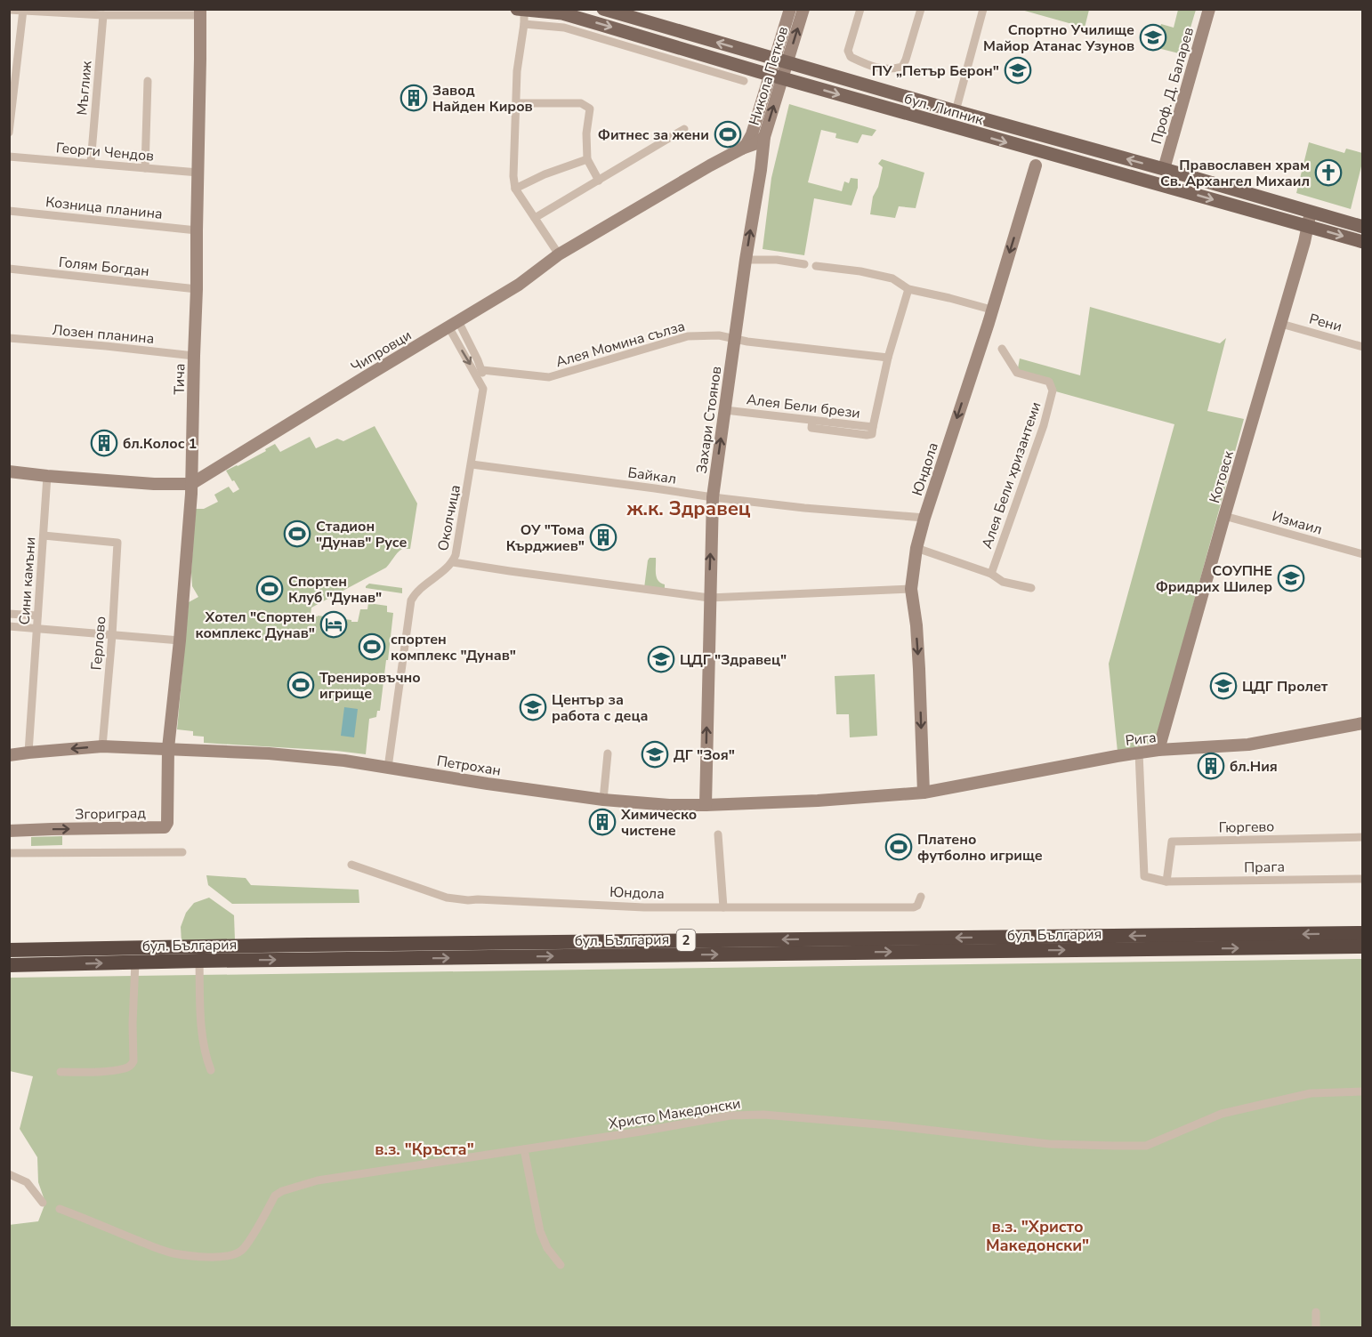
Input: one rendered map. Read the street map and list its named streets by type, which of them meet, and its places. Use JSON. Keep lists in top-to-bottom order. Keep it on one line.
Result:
{"streets":{"highway":["бул. България","2"],"main road":["бул. Липник"],"street":["Никола Петков","Проф. Д. Баларев","Мъглиж","Георги Чендов","Козница планина","Голям Богдан","Рени","Лозен планина","Алея Момина сълза","Чипровци","Тича","Алея Бели брези","Захари Стоянов","Юндола","Байкал","Алея Бели хризантеми","Котовск","Околчица","Измаил","Сини камъни","Герлово","Рига","Петрохан","Згориград","Гюргево","Прага","Христо Македонски"]},"crossings":[["Никола Петков","бул. Липник"],["Никола Петков","Чипровци"],["Никола Петков","Захари Стоянов"],["Проф. Д. Баларев","бул. Липник"],["Мъглиж","Георги Чендов"],["бул. Липник","Котовск"],["Георги Чендов","Тича"],["Козница планина","Тича"],["Голям Богдан","Тича"],["Рени","Котовск"],["Лозен планина","Тича"],["Алея Момина сълза","Захари Стоянов"],["Алея Момина сълза","Околчица"],["Чипровци","Тича"],["Тича","Петрохан"],["Тича","Згориград"],["Алея Бели брези","Захари Стоянов"],["Захари Стоянов","Байкал"],["Захари Стоянов","Петрохан"],["Юндола","Байкал"],["Юндола","Рига"],["Юндола","Петрохан"],["Байкал","Околчица"],["Котовск","Измаил"],["Котовск","Рига"],["Околчица","Петрохан"],["Сини камъни","Герлово"],["Сини камъни","Петрохан"],["Герлово","Петрохан"],["Рига","Петрохан"],["Петрохан","Згориград"],["Гюргево","Прага"]],"one_way":["Захари Стоянов","Юндола"],"districts":["ж.к. Здравец","в.з. \"Кръста\"","в.з. \"Христо Македонски\""],"places":{"school or university":["Спортно Училище Майор Атанас Узунов","ПУ „Петър Берон\"","СОУПНЕ Фридрих Шилер","ЦДГ \"Здравец\"","ЦДГ Пролет","Център за работа с деца","ДГ \"Зоя\""],"building":["Завод Найден Киров","бл.Колос 1","ОУ \"Тома Кърджиев\"","бл.Ния","Химическо чистене"],"sports":["Фитнес за жени","Стадион \"Дунав\" Русе","Спортен Клуб \"Дунав\"","спортен комплекс \"Дунав\"","Тренировъчно игрище","Платено футболно игрище"],"church":["Православен храм Св. Архангел Михаил"],"hotel":["Хотел \"Спортен комплекс Дунав\""]}}
